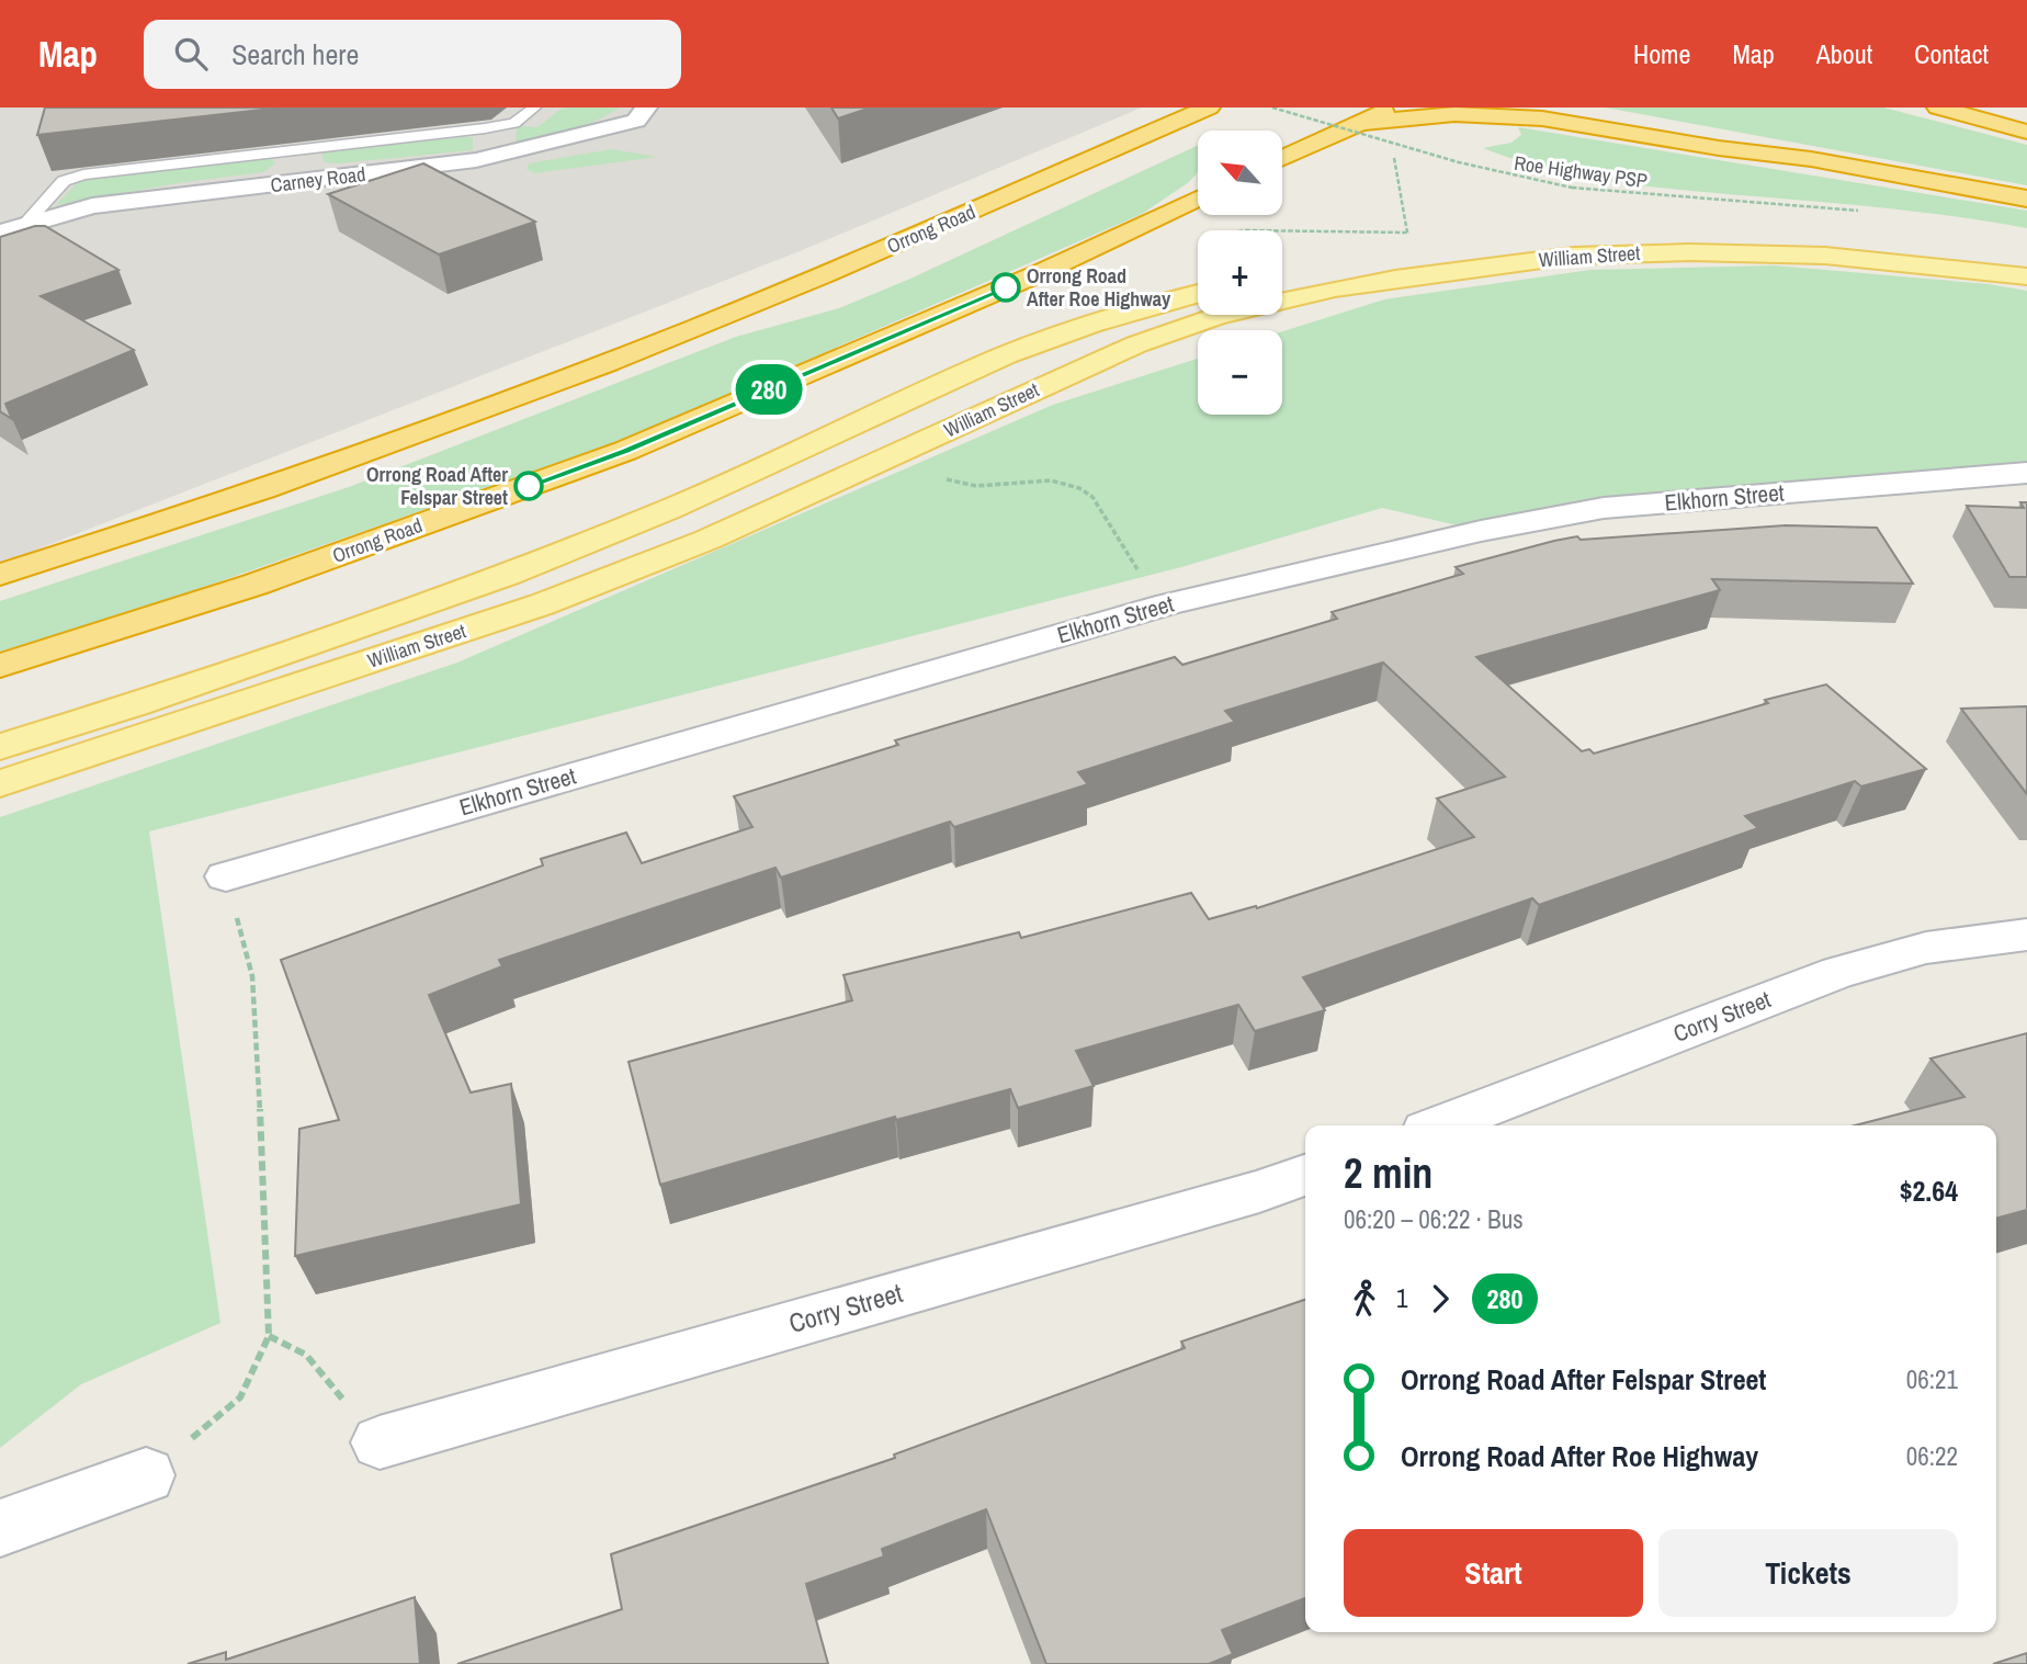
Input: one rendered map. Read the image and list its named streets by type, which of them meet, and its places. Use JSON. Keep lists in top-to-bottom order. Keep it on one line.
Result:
{"streets":{"highway":["Orrong Road"],"main road":["William Street"],"street":["Carney Road","Elkhorn Street","Corry Street"],"path":["Roe Highway PSP"]},"places":["Orrong Road After Roe Highway","Orrong Road After Felspar Street"],"lines":["bus line 280"],"north":"top left","page":{"header":"Map","search":"Search here","nav":["Home","Map","About","Contact"],"on_map":"280","map_buttons":["+","−"],"heading":["2 min","06:20 – 06:22 · Bus","$2.64"],"legs":["1","280"],"list":[{"name":"Orrong Road After Felspar Street","value":"06:21"},{"name":"Orrong Road After Roe Highway","value":"06:22"}],"buttons":["Start","Tickets"]}}
